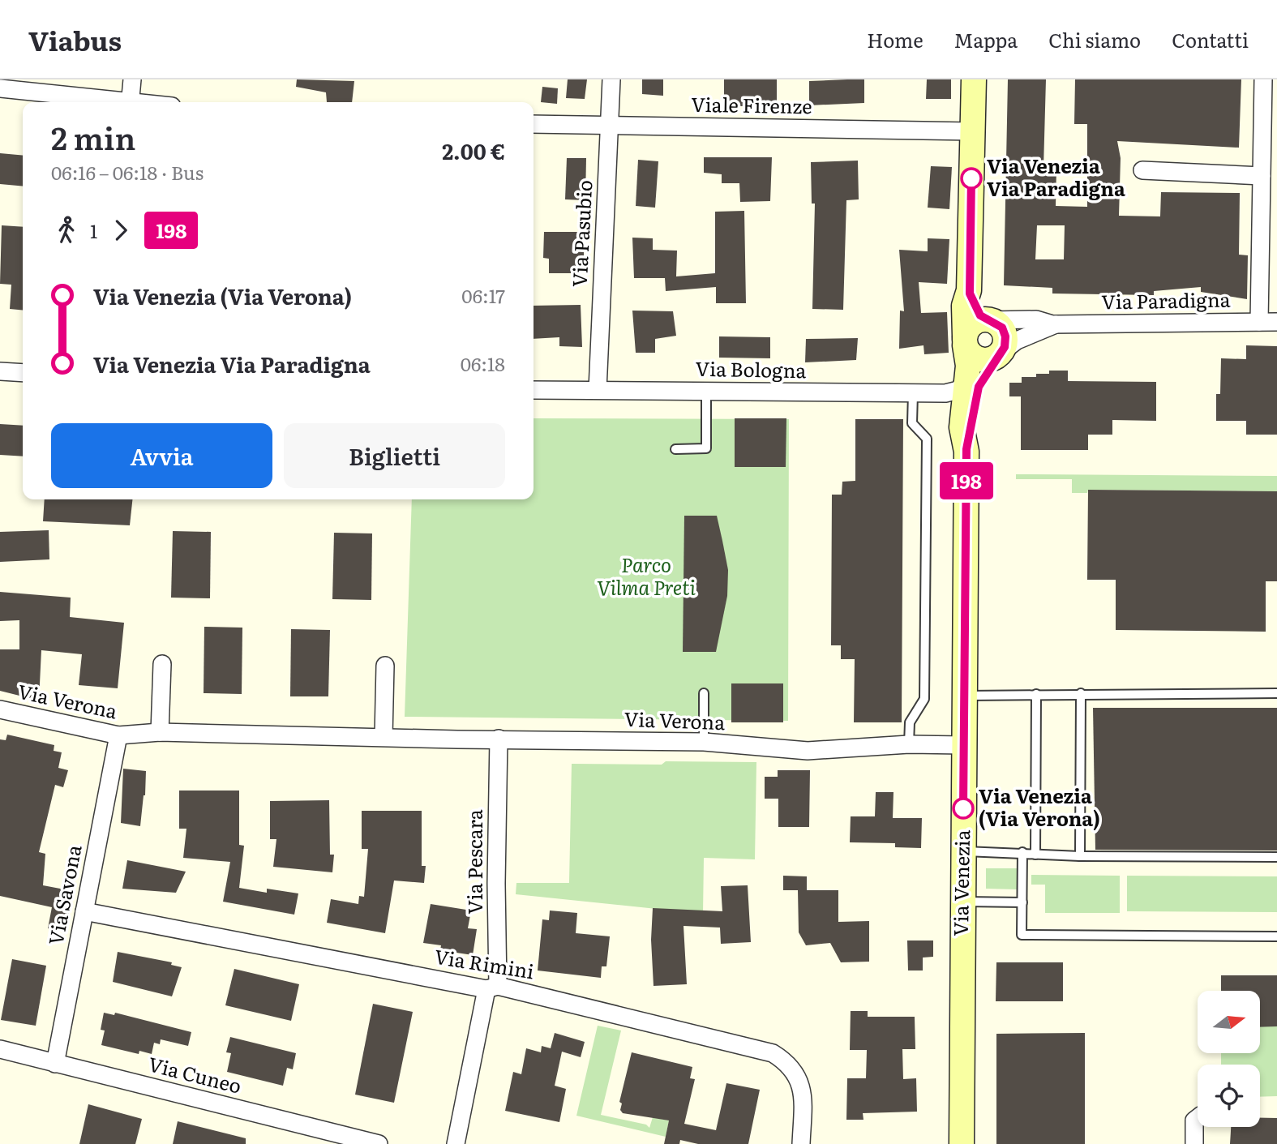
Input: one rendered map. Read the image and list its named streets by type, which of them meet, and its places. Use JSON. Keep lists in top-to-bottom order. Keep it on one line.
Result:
{"streets":{"street":["Viale Firenze","Via Pasubio","Via Paradigna","Via Bologna","Via Verona","Via Pescara","Via Venezia","Via Savona","Via Rimini","Via Cuneo"]},"crossings":[["Viale Firenze","Via Pasubio"],["Viale Firenze","Via Venezia"],["Via Pasubio","Via Bologna"],["Via Paradigna","Via Venezia"],["Via Bologna","Via Venezia"],["Via Verona","Via Pescara"],["Via Verona","Via Venezia"],["Via Verona","Via Savona"],["Via Pescara","Via Rimini"],["Via Savona","Via Rimini"],["Via Savona","Via Cuneo"]],"parks":["Parco Vilma Preti"],"places":["Via Venezia Via Paradigna","Via Venezia (Via Verona)"],"lines":["bus line 198"],"north":"right","page":{"header":"Viabus","nav":["Home","Mappa","Chi siamo","Contatti"],"on_map":"198","heading":["2 min","06:16 – 06:18 · Bus","2.00 €"],"legs":["1","198"],"list":[{"name":"Via Venezia (Via Verona)","value":"06:17"},{"name":"Via Venezia Via Paradigna","value":"06:18"}],"buttons":["Avvia","Biglietti"]}}
